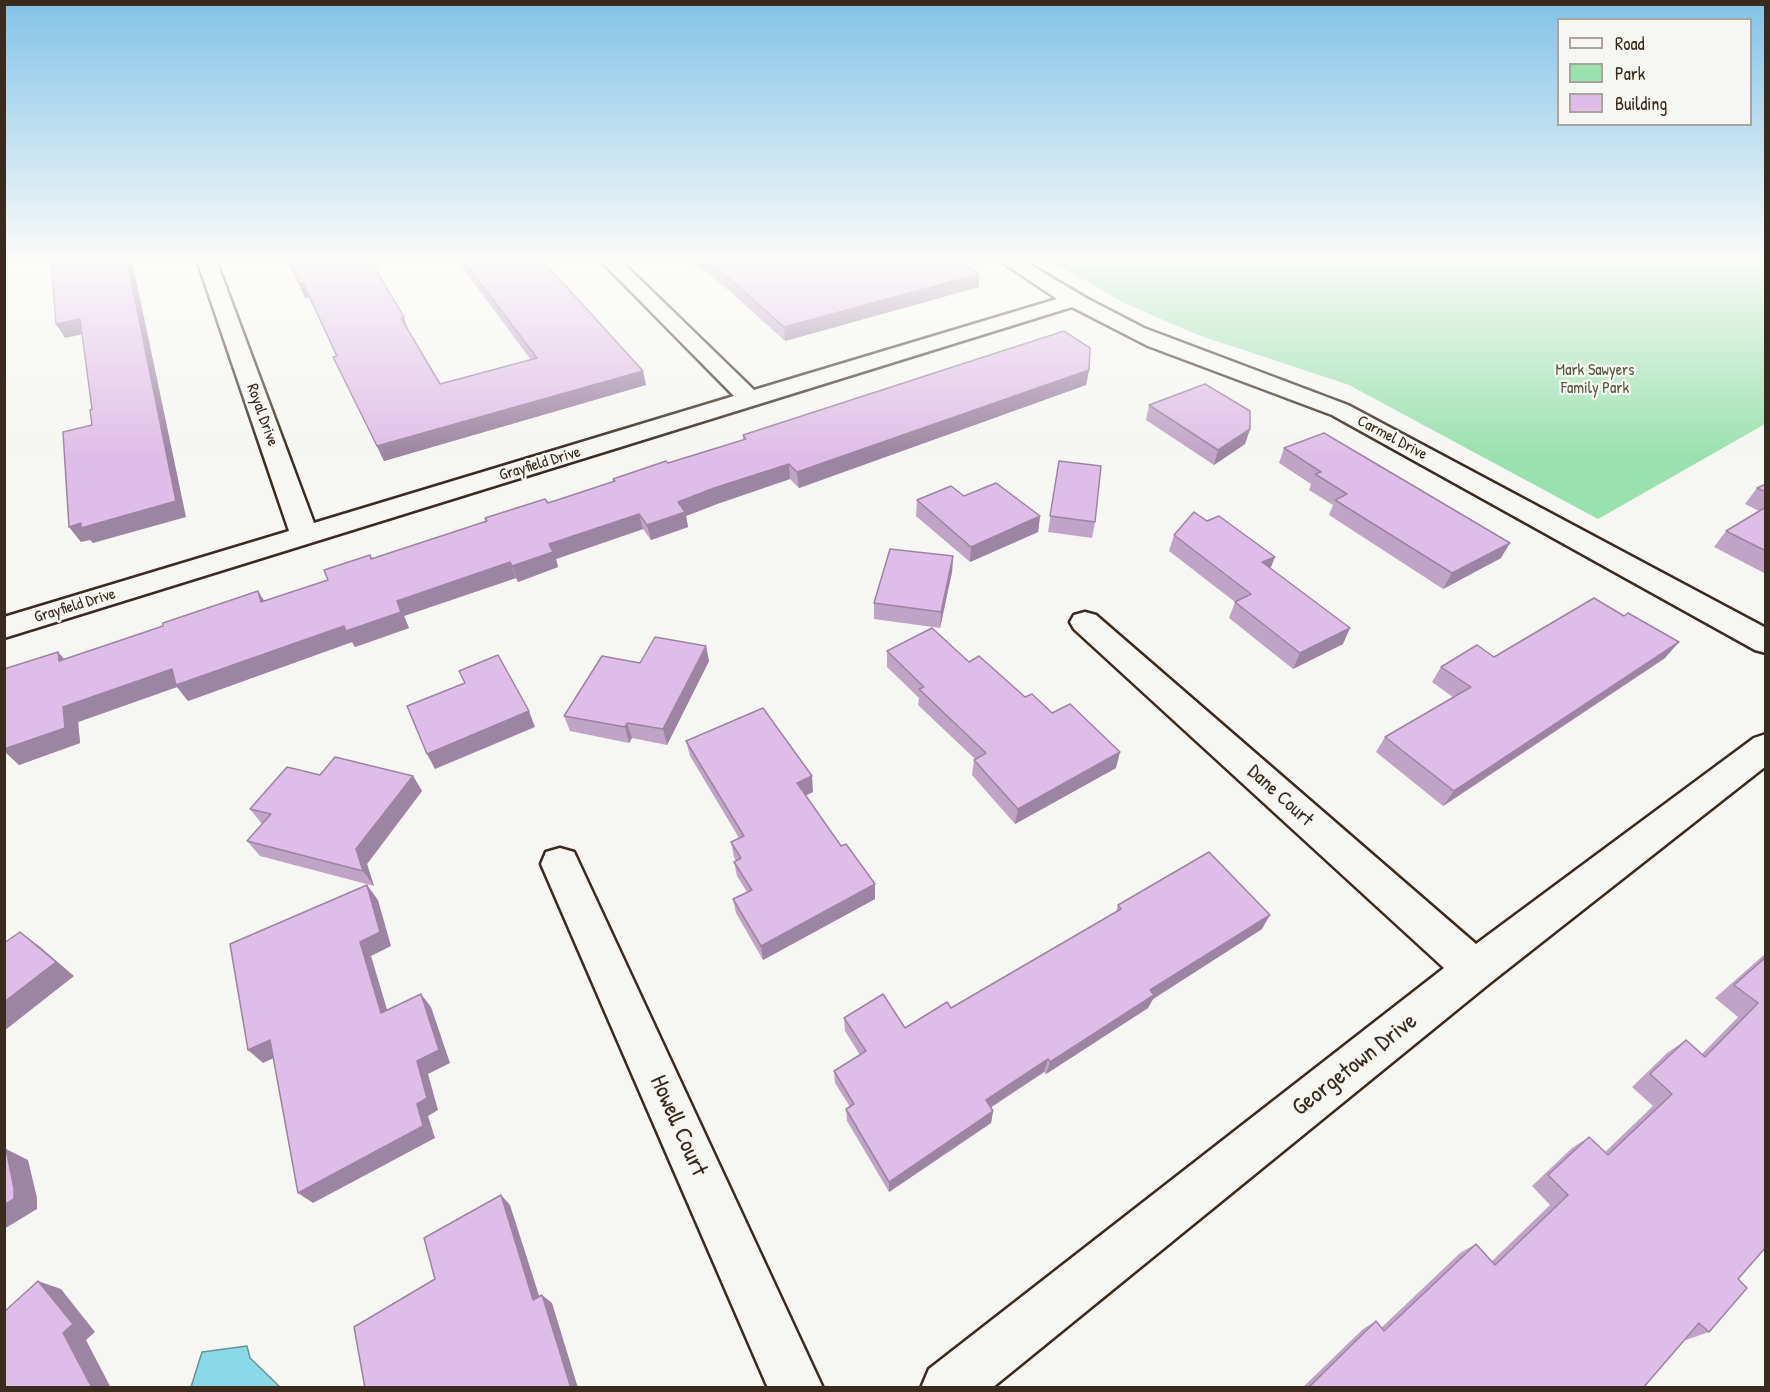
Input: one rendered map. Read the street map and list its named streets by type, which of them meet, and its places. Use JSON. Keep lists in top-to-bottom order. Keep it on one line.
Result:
{"streets":{"street":["Royal Drive","Carmel Drive","Grayfield Drive","Dane Court","Georgetown Drive","Howell Court"]},"crossings":[["Royal Drive","Grayfield Drive"],["Dane Court","Georgetown Drive"]],"parks":["Mark Sawyers Family Park"],"legend":["Road","Park","Building"]}
